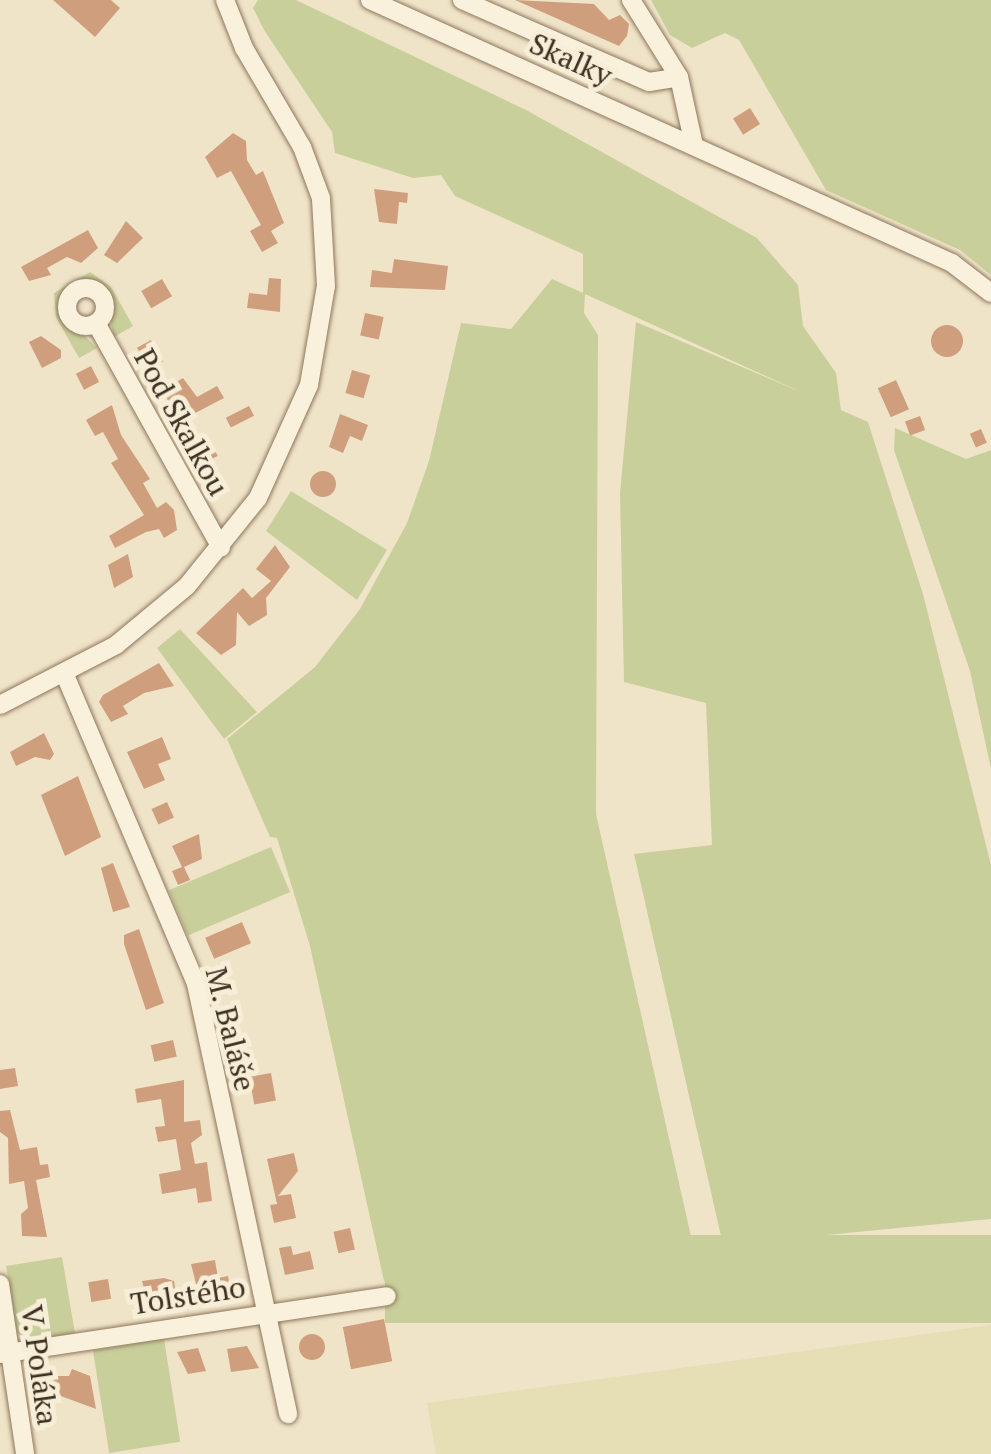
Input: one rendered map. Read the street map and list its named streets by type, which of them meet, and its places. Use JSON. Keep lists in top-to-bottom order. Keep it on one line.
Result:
{"streets":{"street":["Skalky","Pod Skalkou","M. Baláše","Tolstého","V. Poláka"]},"crossings":[["Pod Skalkou","M. Baláše"],["M. Baláše","Tolstého"],["Tolstého","V. Poláka"]]}
